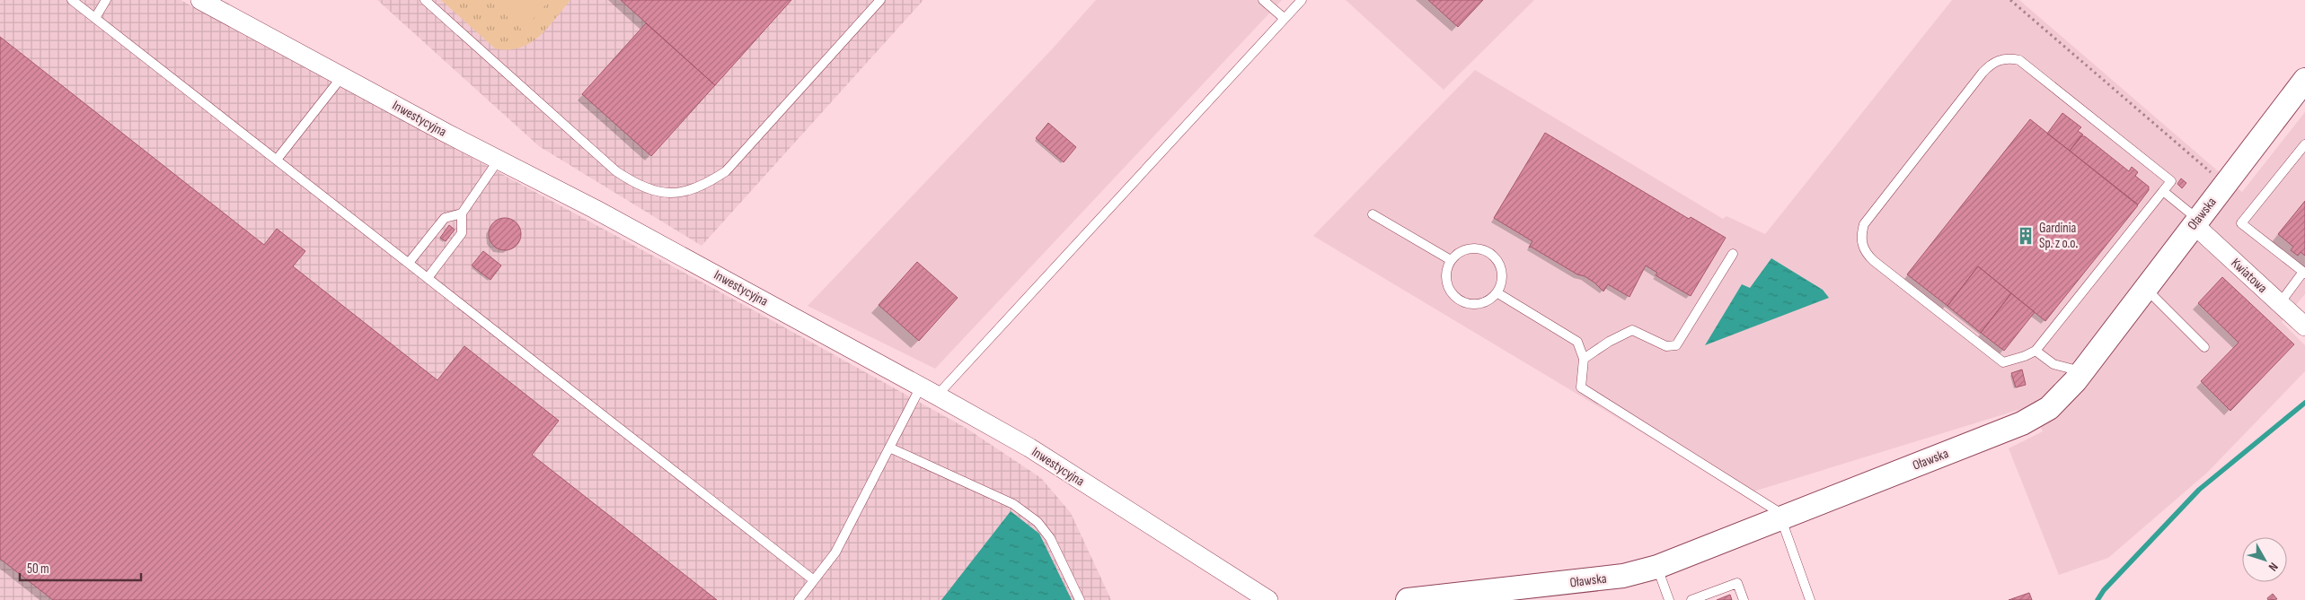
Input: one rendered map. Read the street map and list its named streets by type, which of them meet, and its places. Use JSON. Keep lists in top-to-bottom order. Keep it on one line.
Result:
{"streets":{"street":["Inwestycyjna","Oławska","Kwiatowa"]},"crossings":[["Oławska","Kwiatowa"]],"places":{"building":["Gardinia Sp. z o.o."]},"scale_bar":"50 m","north":"bottom right"}
